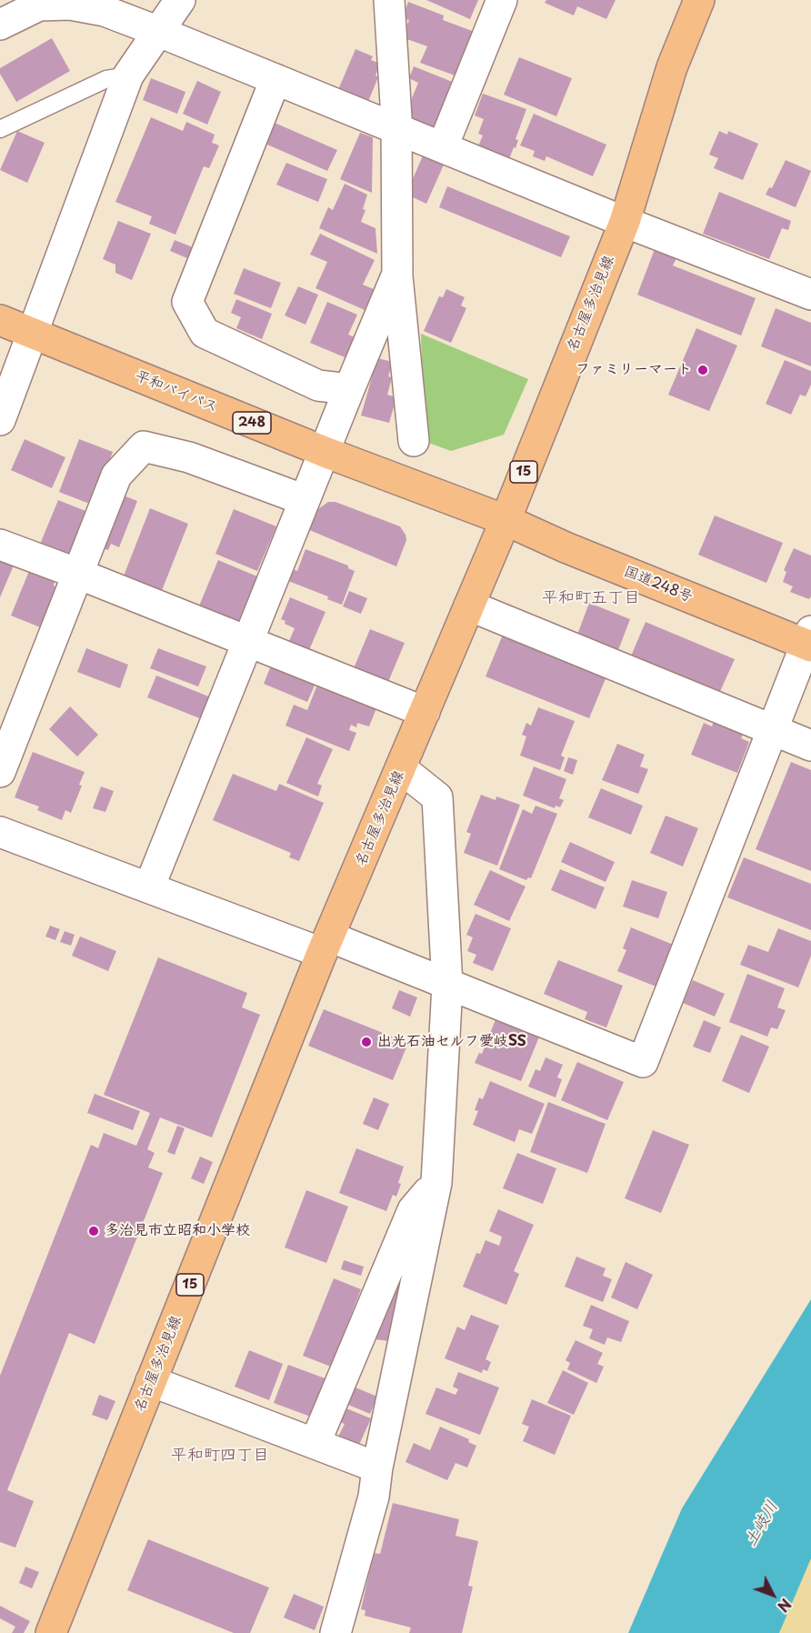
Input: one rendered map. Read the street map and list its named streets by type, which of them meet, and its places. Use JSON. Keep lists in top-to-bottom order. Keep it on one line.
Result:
{"streets":{"main road":["名古屋多治見線","平和バイパス","248","15","国道248号"]},"crossings":[["名古屋多治見線","平和バイパス"],["名古屋多治見線","国道248号"],["平和バイパス","国道248号"]],"districts":["平和町五丁目","平和町四丁目"],"water":["土岐川"],"places":["ファミリーマート","出光石油セルフ愛岐SS","多治見市立昭和小学校"],"north":"bottom right"}
